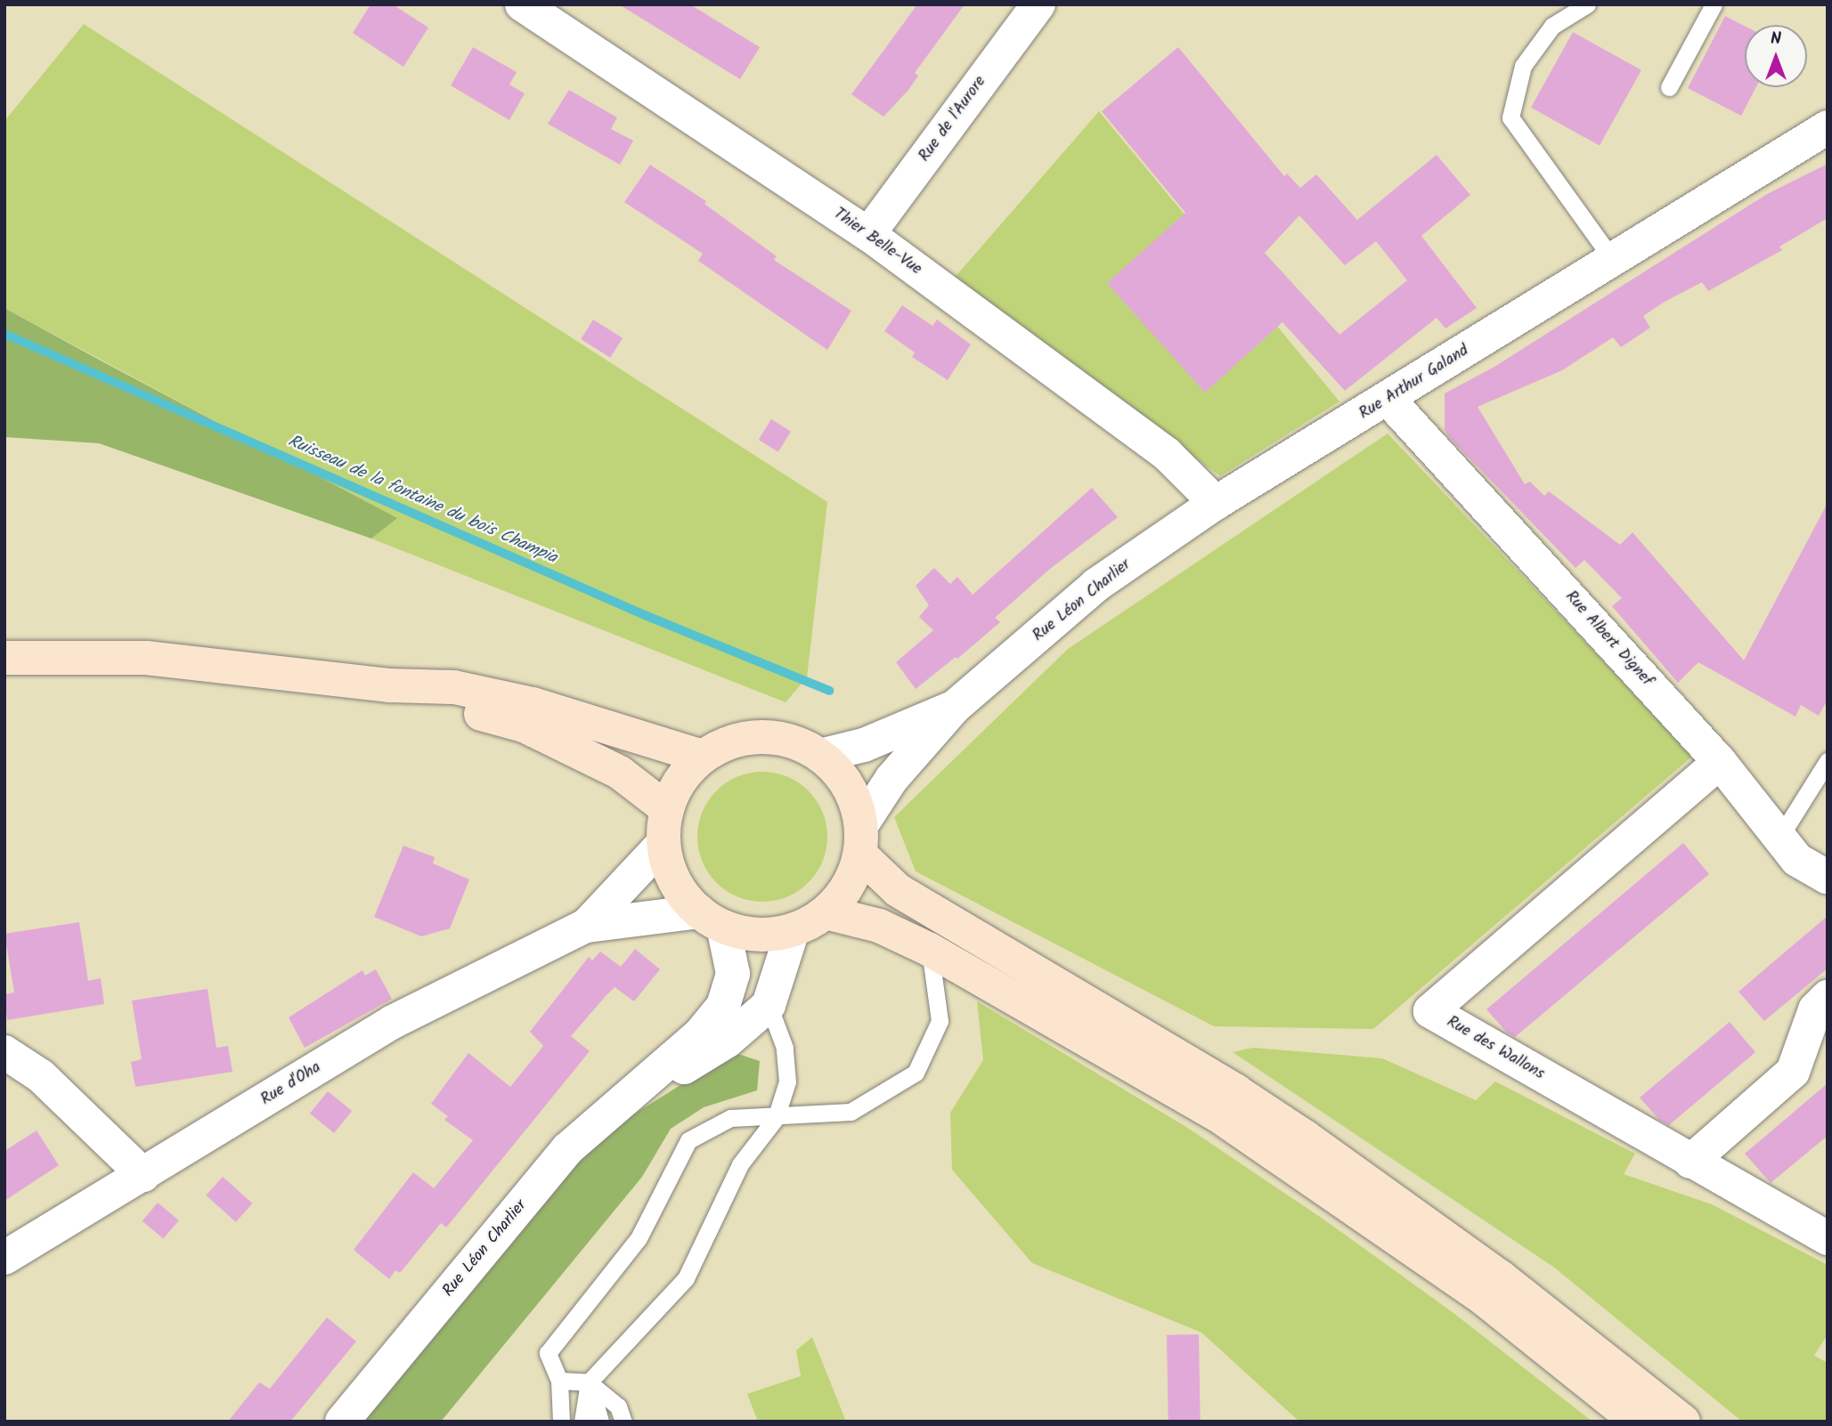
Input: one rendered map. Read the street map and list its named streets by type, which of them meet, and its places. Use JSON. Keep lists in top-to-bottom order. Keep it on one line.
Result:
{"streets":{"street":["Rue de l'Aurore","Thier Belle-Vue","Rue Arthur Galand","Rue Léon Charlier","Rue Albert Dignef","Rue des Wallons","Rue d'Oha"]},"crossings":[["Rue de l'Aurore","Thier Belle-Vue"],["Thier Belle-Vue","Rue Arthur Galand"],["Thier Belle-Vue","Rue Léon Charlier"],["Rue Arthur Galand","Rue Léon Charlier"],["Rue Arthur Galand","Rue Albert Dignef"],["Rue Léon Charlier","Rue d'Oha"],["Rue Albert Dignef","Rue des Wallons"]],"water":["Ruisseau de la fontaine du bois Champia"],"north":"top"}
